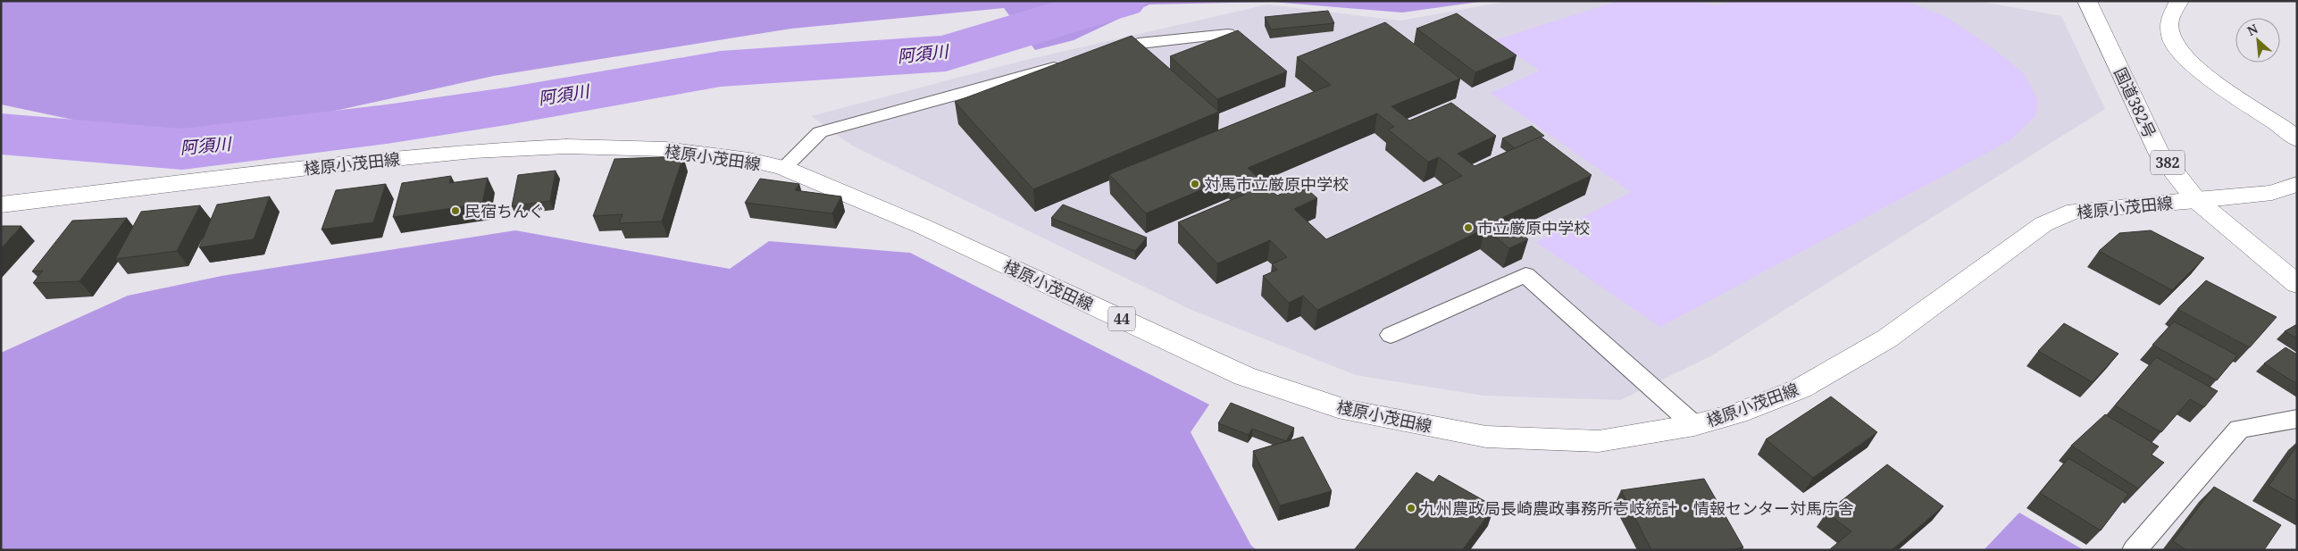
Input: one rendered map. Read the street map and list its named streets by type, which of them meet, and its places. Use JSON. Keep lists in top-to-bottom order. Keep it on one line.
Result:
{"streets":{"main road":["国道382号","棧原小茂田線","382","44"]},"crossings":[["国道382号","棧原小茂田線"]],"water":["阿須川"],"places":["対馬市立厳原中学校","民宿ちんぐ","市立厳原中学校","九州農政局長崎農政事務所壱岐統計・情報センター対馬庁舎"],"north":"top left"}
